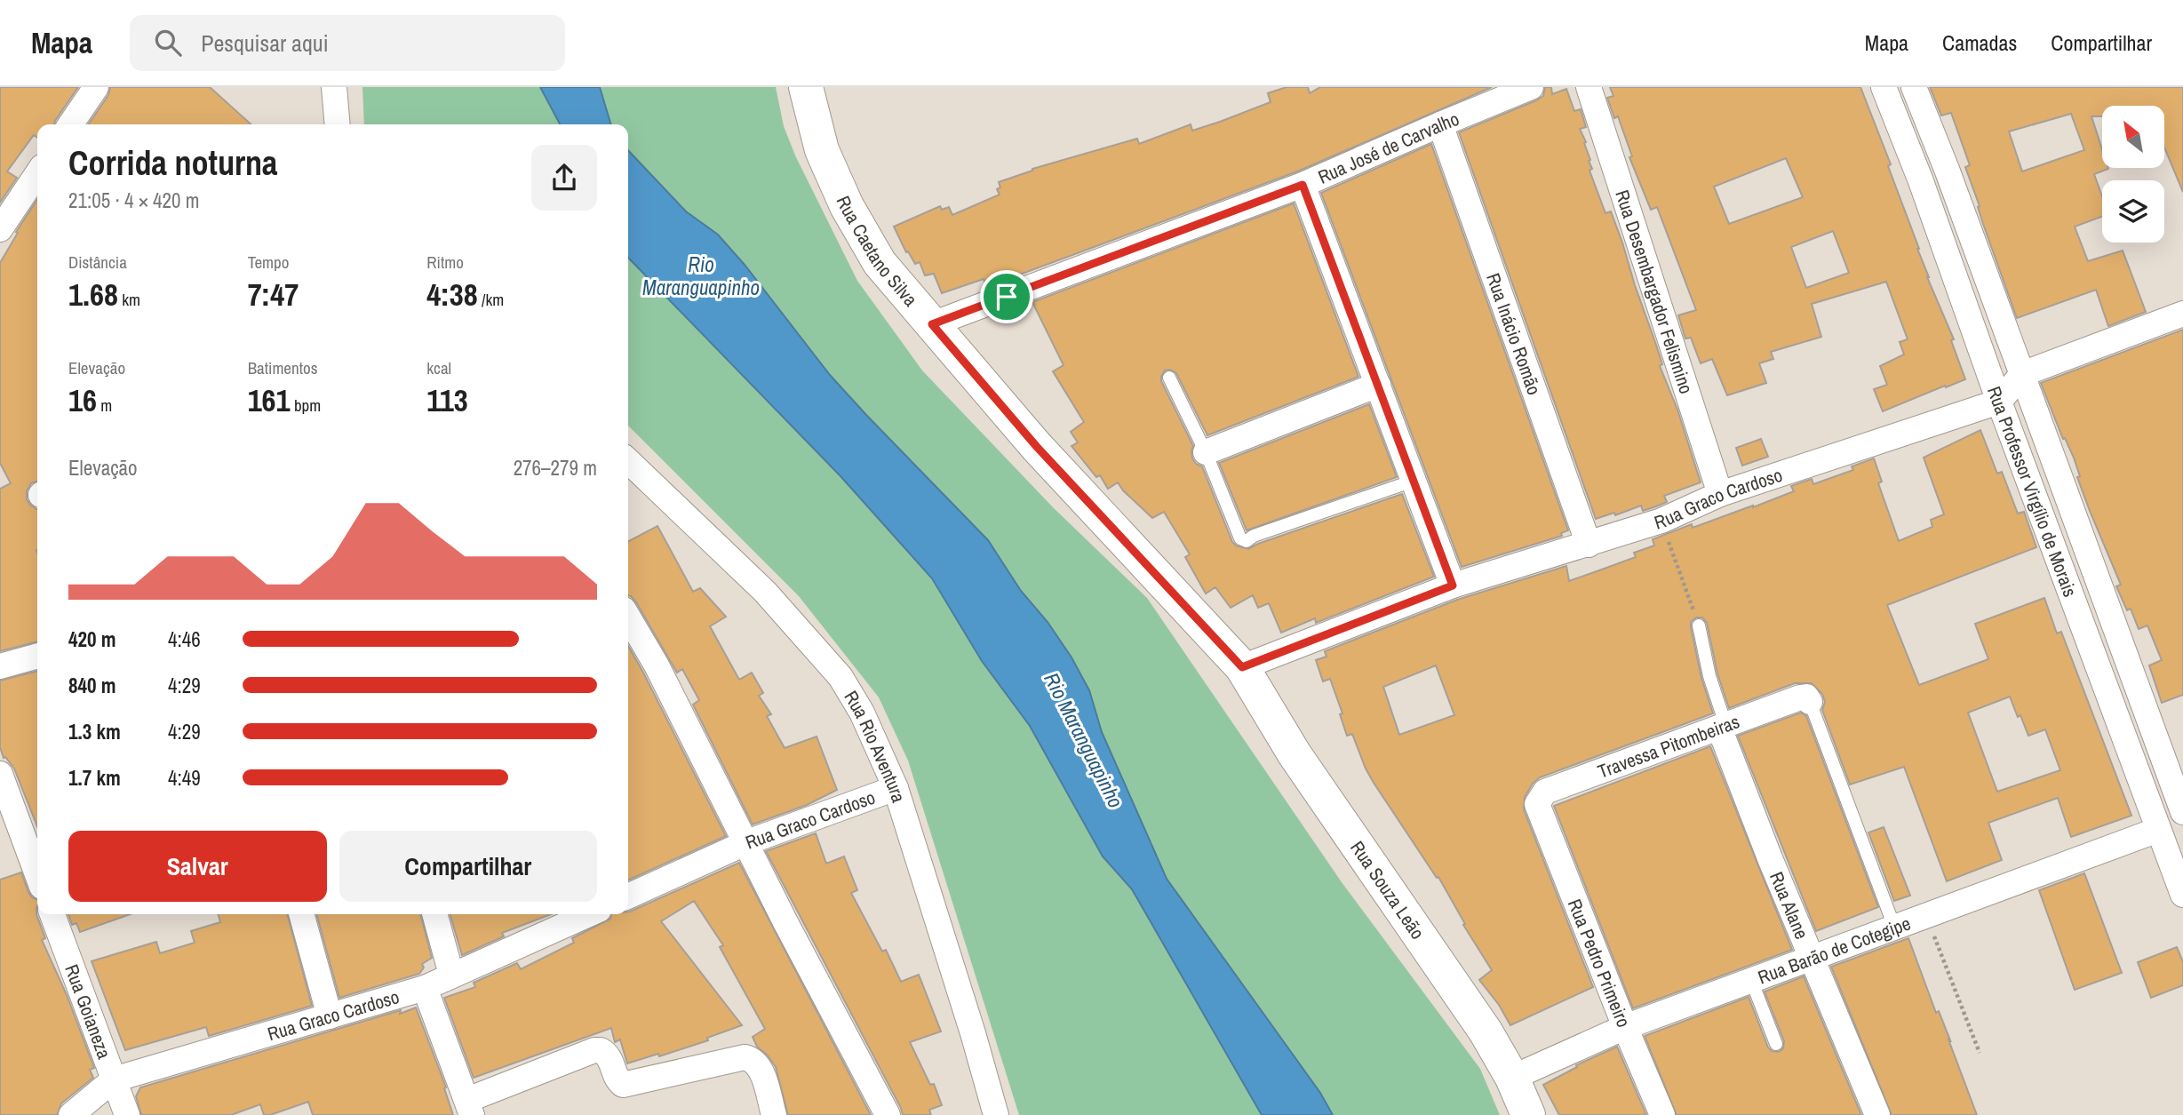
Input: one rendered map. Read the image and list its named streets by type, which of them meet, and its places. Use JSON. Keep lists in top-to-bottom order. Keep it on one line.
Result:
{"streets":{"main road":["Rua Caetano Silva","Rua Souza Leão"],"street":["Rua José de Carvalho","Rua Desembargador Felismino","Rua Inácio Romão","Rua Professor Virgílio de Morais","Rua Graco Cardoso","Travessa Pitombeiras","Rua Rio Aventura","Rua Alane","Rua Barão de Cotegipe","Rua Pedro Primeiro","Rua Goianeza"]},"crossings":[["Rua José de Carvalho","Rua Caetano Silva"],["Rua José de Carvalho","Rua Inácio Romão"],["Rua Caetano Silva","Rua Graco Cardoso"],["Rua Caetano Silva","Rua Souza Leão"],["Rua Desembargador Felismino","Rua Graco Cardoso"],["Rua Inácio Romão","Rua Graco Cardoso"],["Rua Professor Virgílio de Morais","Rua Graco Cardoso"],["Rua Professor Virgílio de Morais","Rua Barão de Cotegipe"],["Rua Graco Cardoso","Rua Rio Aventura"],["Rua Graco Cardoso","Rua Souza Leão"],["Rua Graco Cardoso","Rua Goianeza"],["Travessa Pitombeiras","Rua Alane"],["Travessa Pitombeiras","Rua Pedro Primeiro"],["Rua Souza Leão","Rua Barão de Cotegipe"],["Rua Alane","Rua Barão de Cotegipe"],["Rua Barão de Cotegipe","Rua Pedro Primeiro"]],"water":["Rio Maranguapinho"],"north":"top left","page":{"header":"Mapa","search":"Pesquisar aqui","nav":["Mapa","Camadas","Compartilhar"],"heading":["Corrida noturna","21:05 · 4 × 420 m"],"stats":[["Distância","1.68 km"],["Tempo","7:47"],["Ritmo","4:38 /km"],["Elevação","16 m"],["Batimentos","161 bpm"],["kcal","113"]],"chart":["Elevação","276–279 m"],"list":[{"name":"420 m","note":"4:46"},{"name":"840 m","note":"4:29"},{"name":"1.3 km","note":"4:29"},{"name":"1.7 km","note":"4:49"}],"buttons":["Salvar","Compartilhar"]}}
